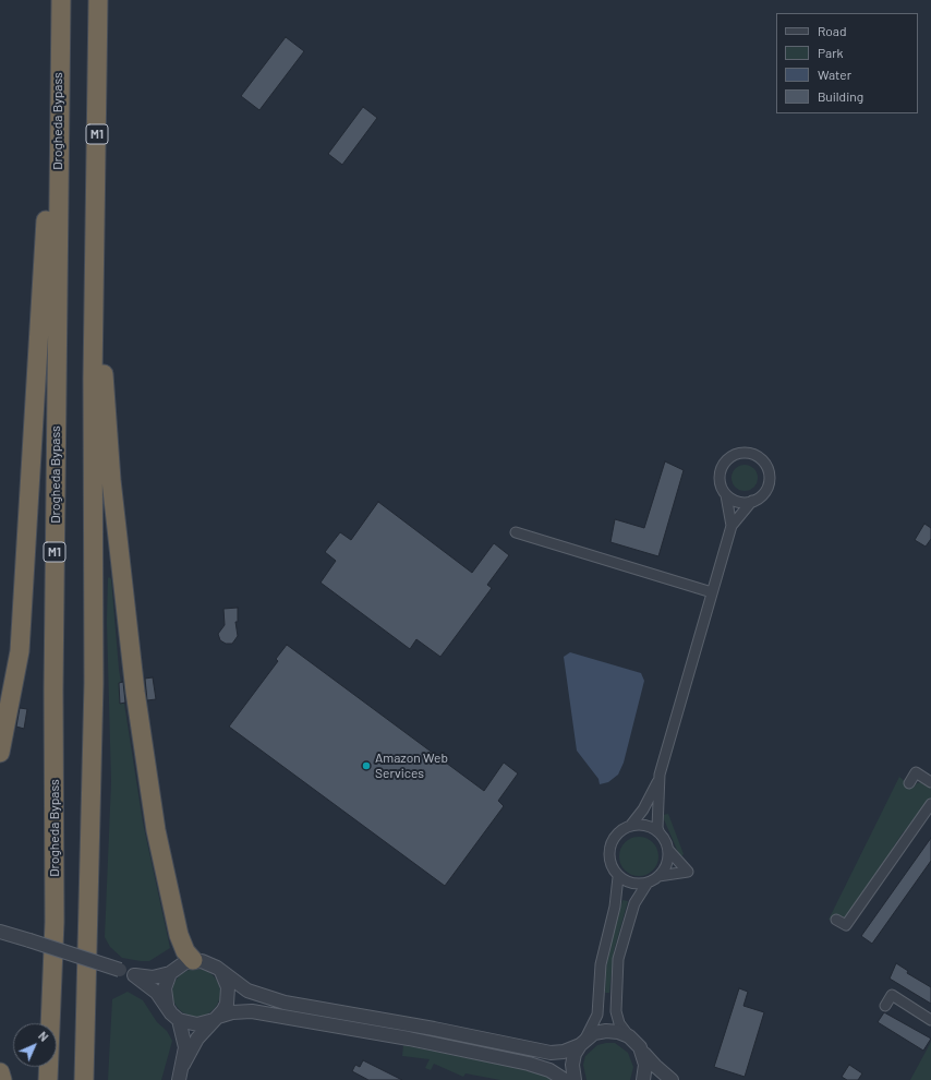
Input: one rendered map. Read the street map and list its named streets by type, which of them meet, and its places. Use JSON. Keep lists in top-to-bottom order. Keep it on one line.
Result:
{"streets":{"highway":["Drogheda Bypass","M1"]},"places":["Amazon Web Services"],"legend":["Road","Park","Water","Building"],"north":"top right"}
